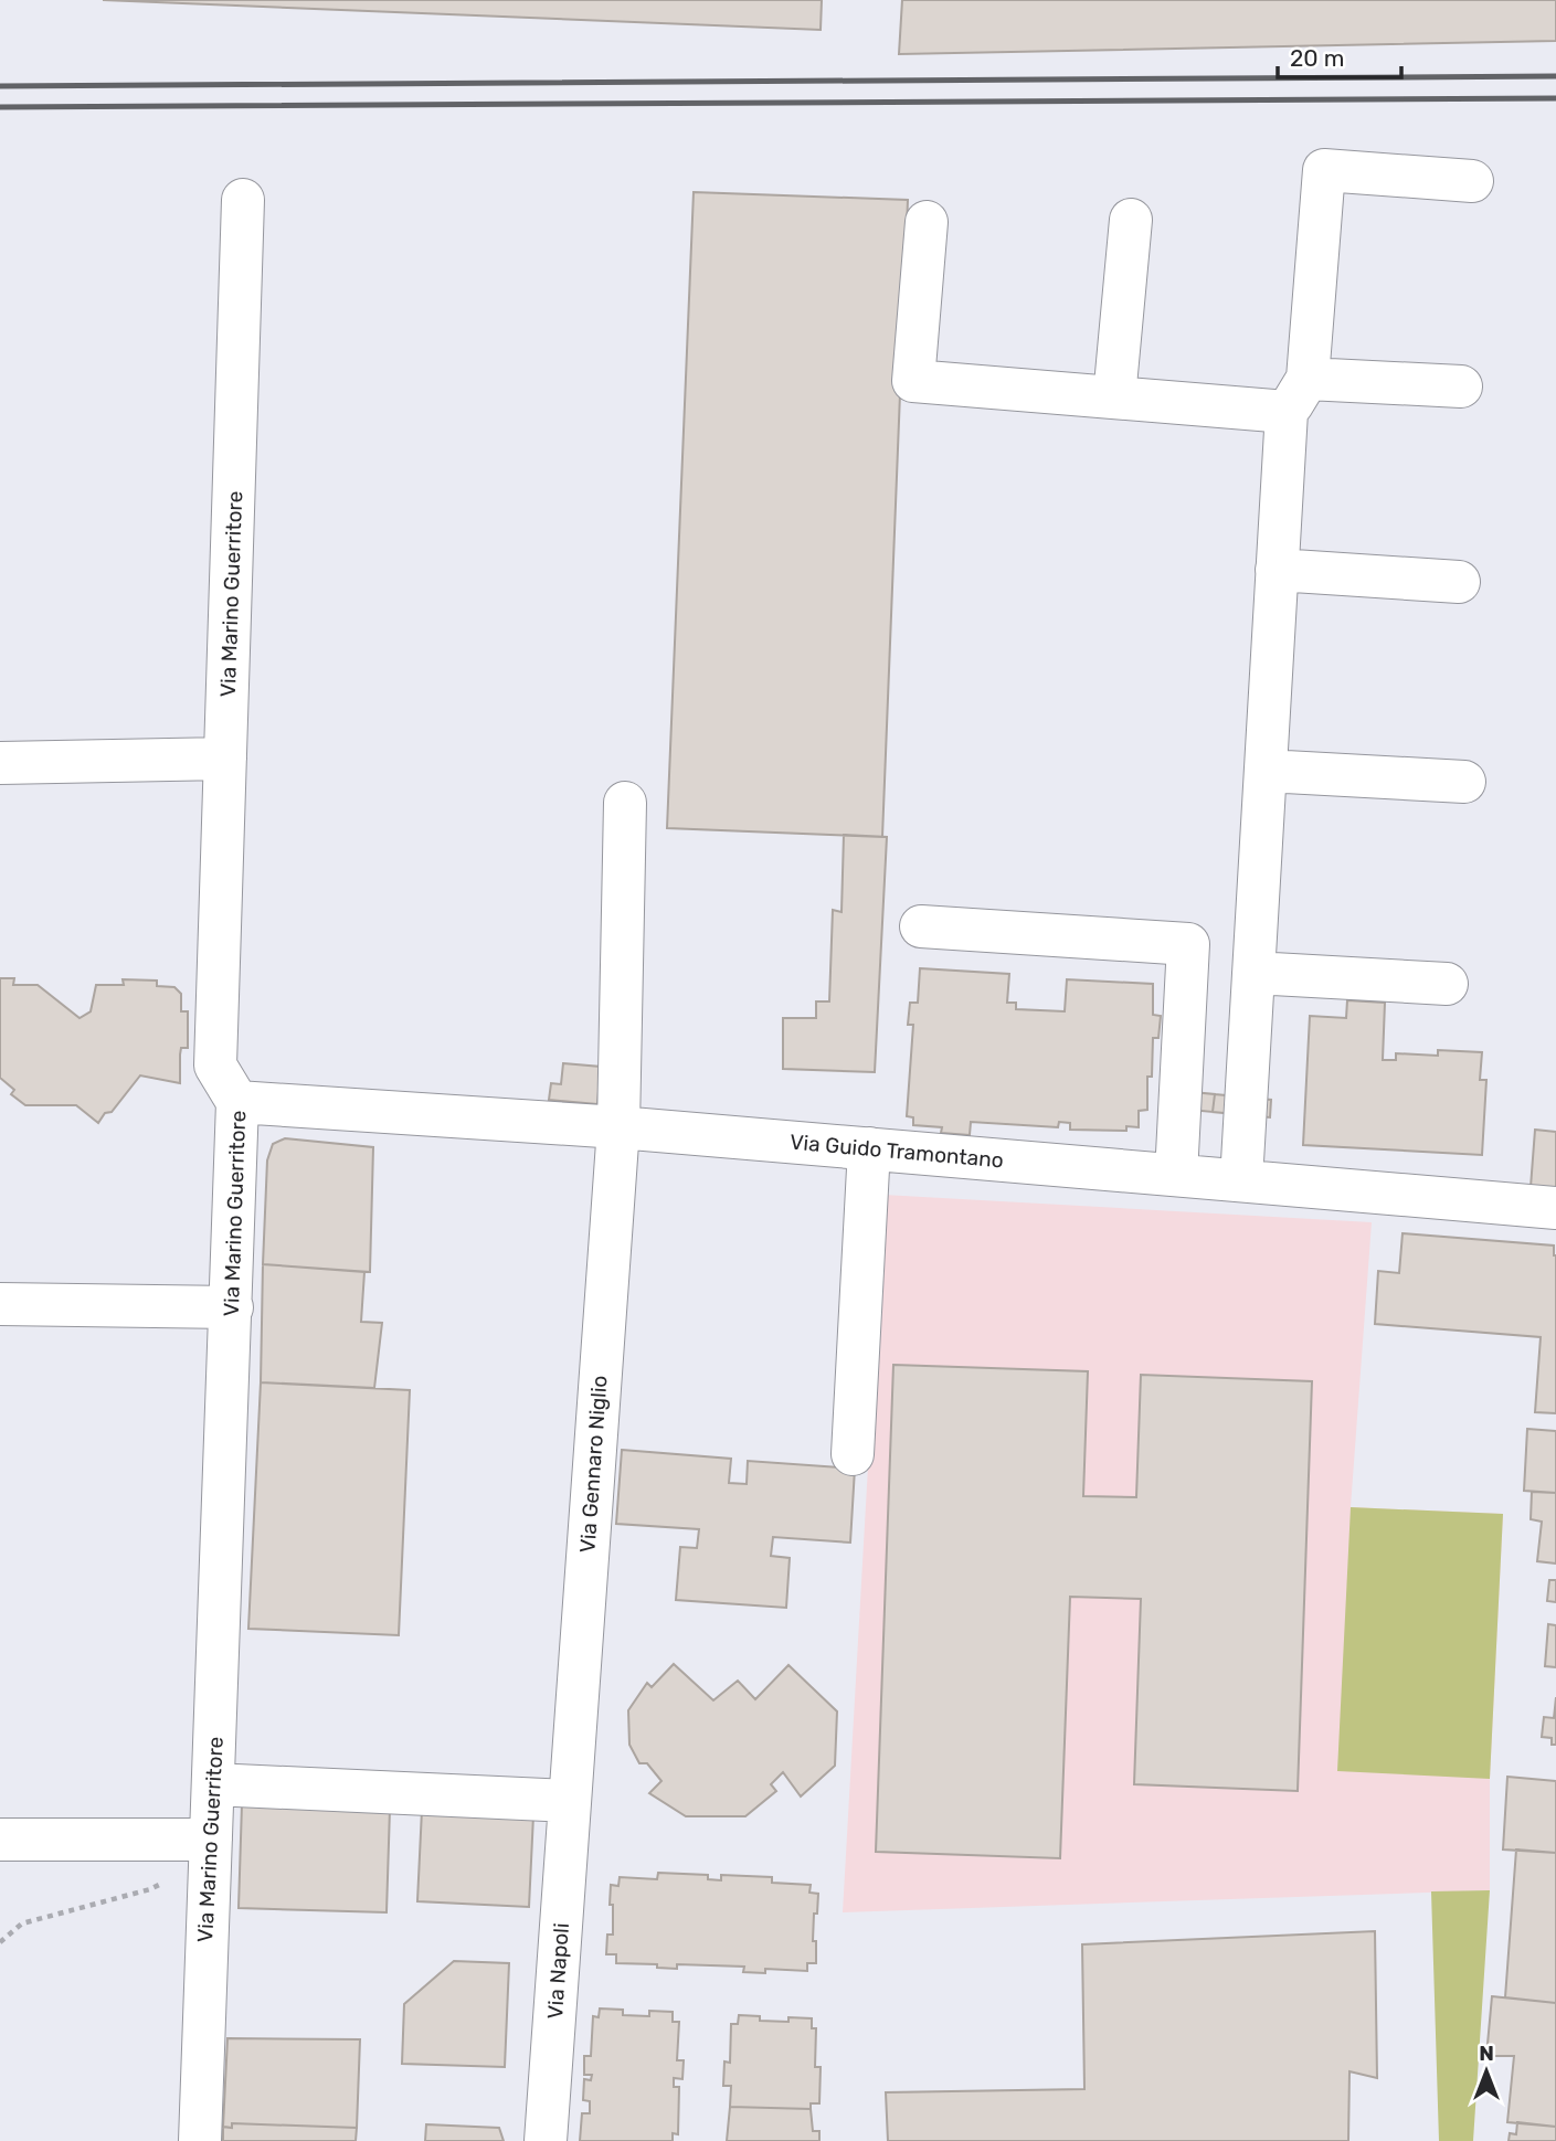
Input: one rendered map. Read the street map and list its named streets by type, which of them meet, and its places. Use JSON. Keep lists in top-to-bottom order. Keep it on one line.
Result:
{"streets":{"street":["Via Marino Guerritore","Via Guido Tramontano","Via Gennaro Niglio","Via Napoli"]},"crossings":[["Via Marino Guerritore","Via Guido Tramontano"],["Via Guido Tramontano","Via Gennaro Niglio"],["Via Gennaro Niglio","Via Napoli"]],"scale_bar":"20 m","north":"top"}
